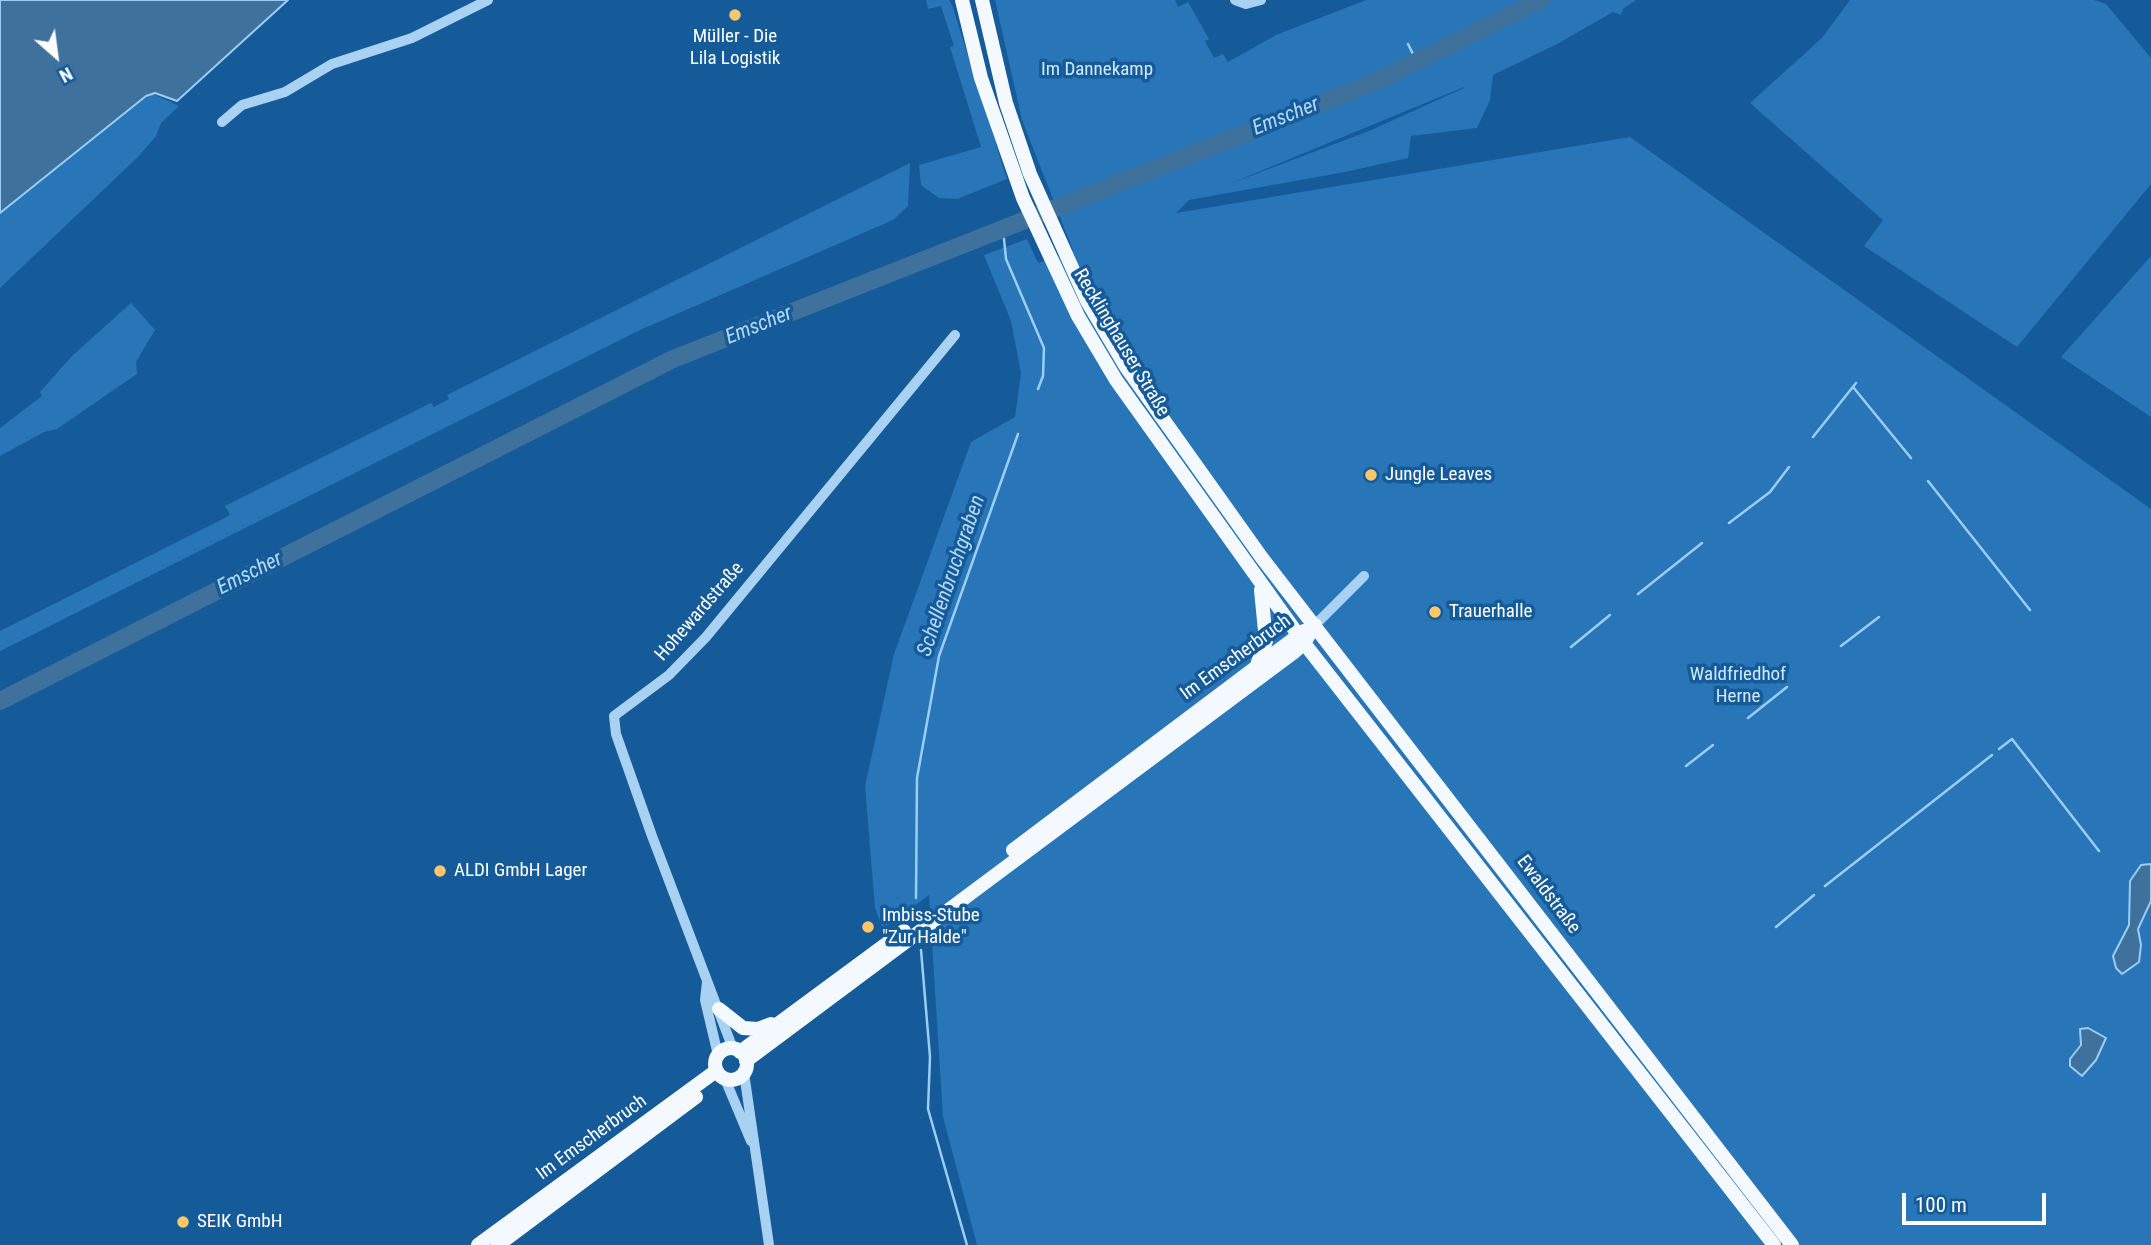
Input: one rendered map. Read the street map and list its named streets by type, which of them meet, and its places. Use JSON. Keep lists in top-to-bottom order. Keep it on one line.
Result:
{"streets":{"main road":["Recklinghauser Straße","Im Emscherbruch","Ewaldstraße"],"street":["Hohewardstraße"]},"crossings":[["Recklinghauser Straße","Im Emscherbruch"],["Recklinghauser Straße","Ewaldstraße"],["Hohewardstraße","Im Emscherbruch"],["Im Emscherbruch","Ewaldstraße"]],"water":["Emscher","Schellenbruchgraben"],"parks":["Im Dannekamp","Waldfriedhof Herne"],"places":["Müller - Die Lila Logistik","Jungle Leaves","Trauerhalle","ALDI GmbH Lager","Imbiss-Stube \"Zur Halde\"","SEIK GmbH"],"scale_bar":"100 m","north":"bottom right"}
